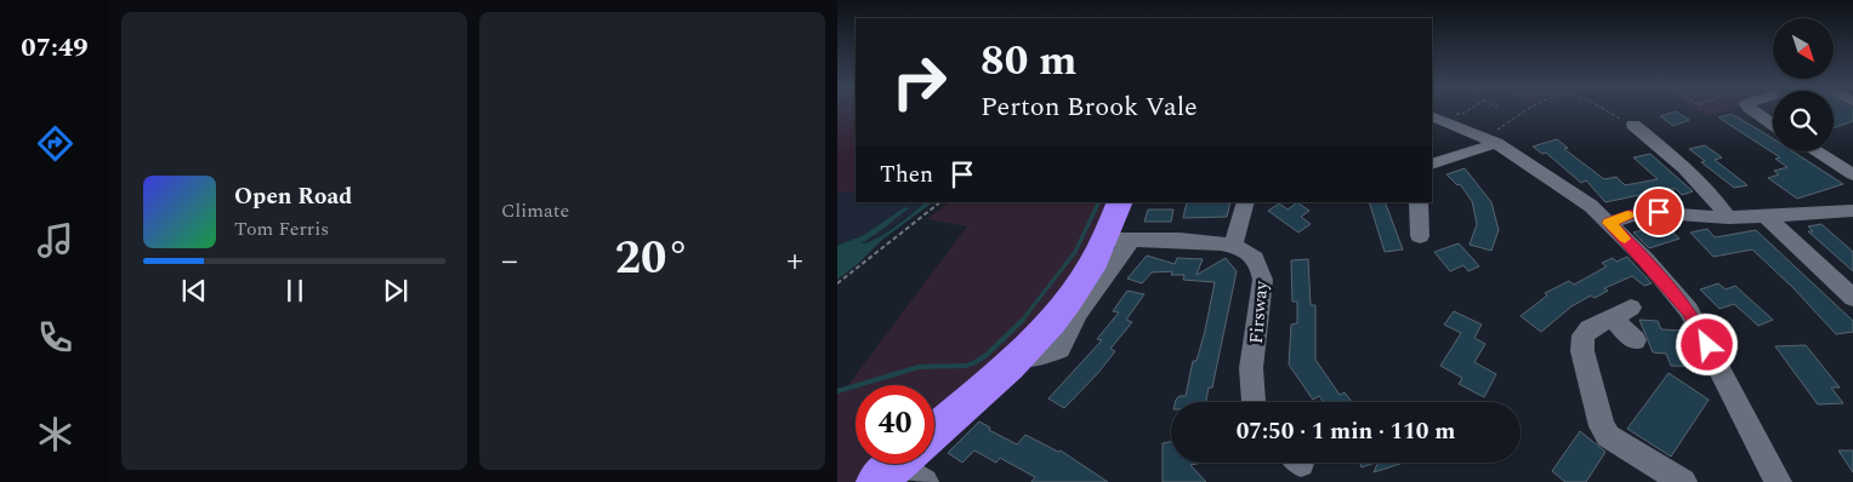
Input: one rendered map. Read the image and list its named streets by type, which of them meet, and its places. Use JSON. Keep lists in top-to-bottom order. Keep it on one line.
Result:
{"streets":{"street":["Firsway"]},"north":"bottom right","page":{"tabs":"07:49","tile":"Climate","turn":["80 m","Perton Brook Vale"],"then":"Then","song":["Open Road","Tom Ferris"],"heat":["−","20°","+"],"limit":"40","trip":"07:50 · 1 min · 110 m"}}
